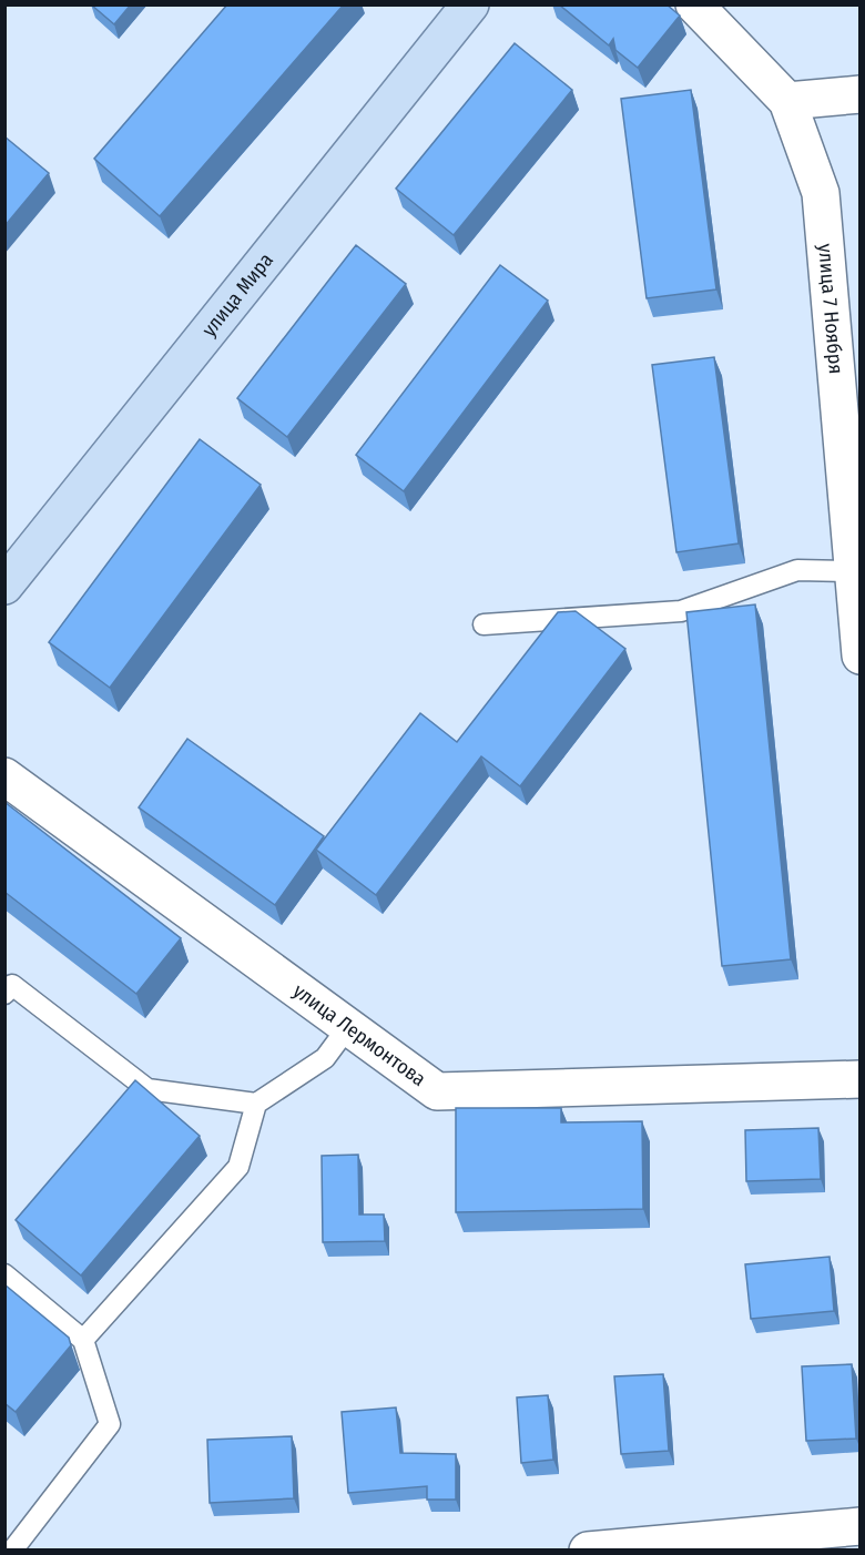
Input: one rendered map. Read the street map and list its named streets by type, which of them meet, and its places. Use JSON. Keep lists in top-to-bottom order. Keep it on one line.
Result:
{"streets":{"main road":["улица Мира"],"street":["улица 7 Ноября","улица Лермонтова"]}}
